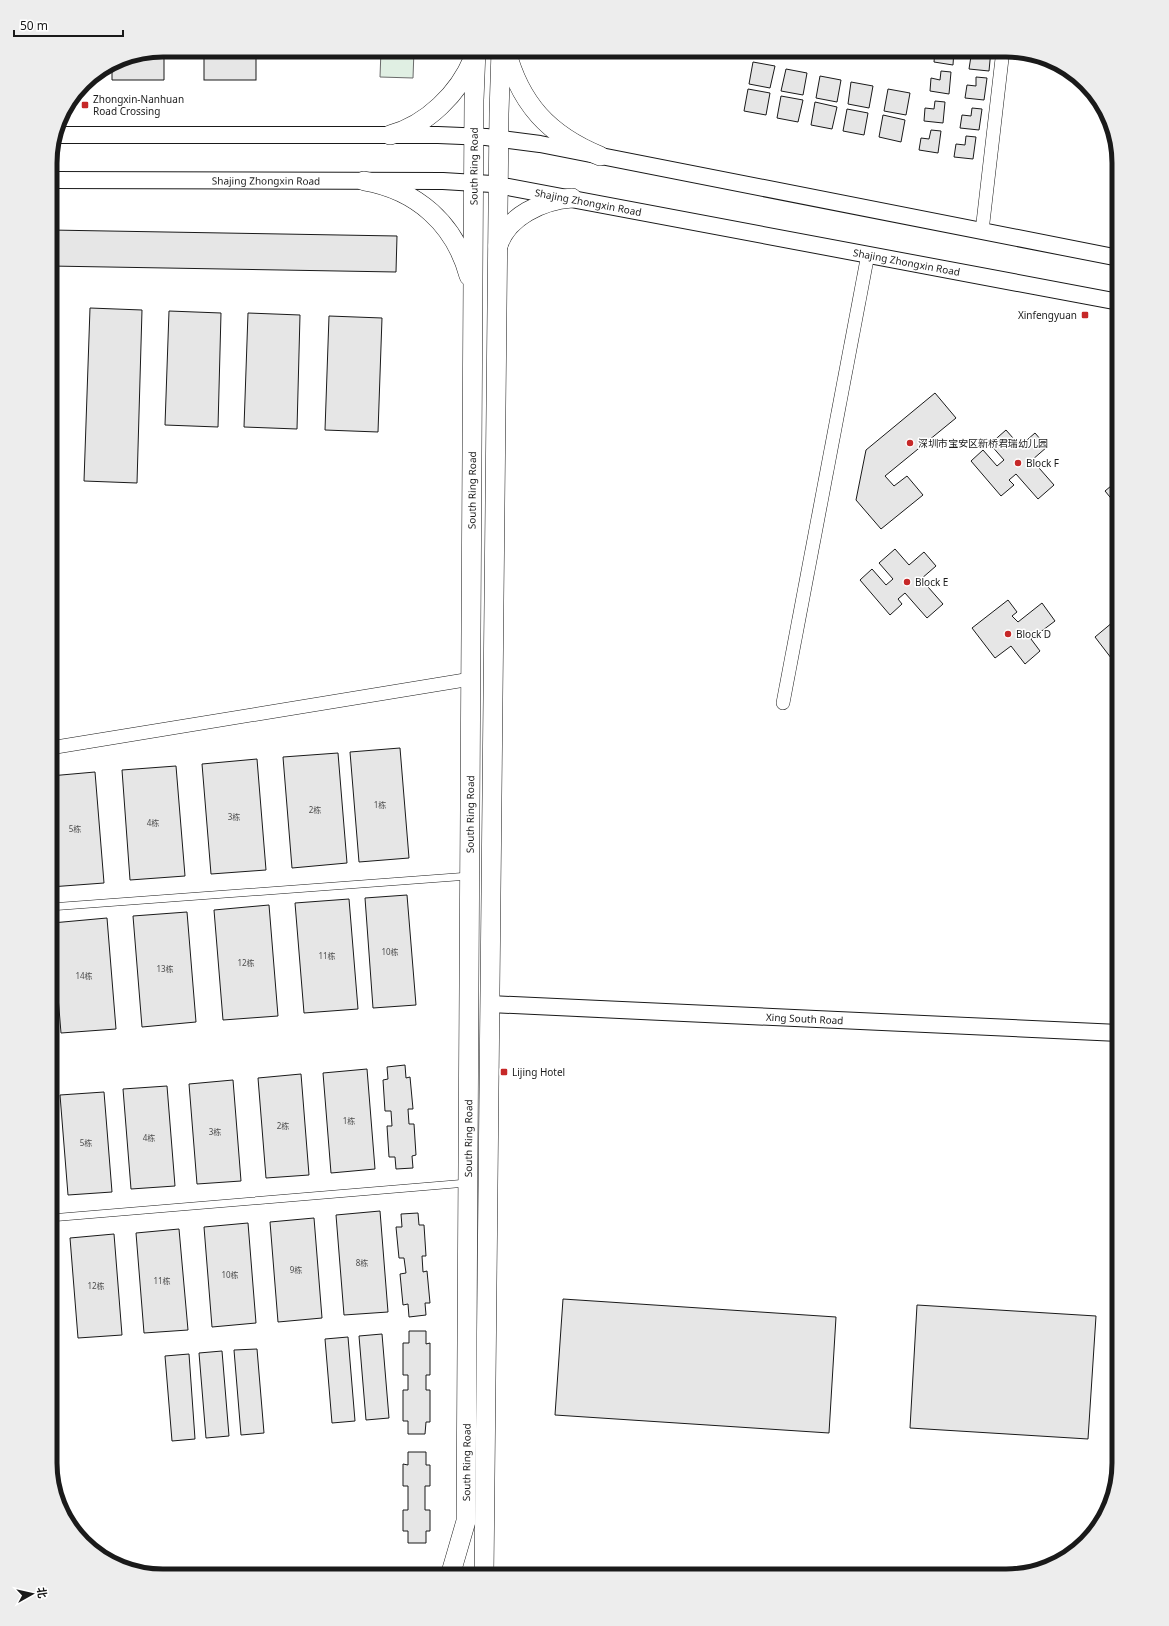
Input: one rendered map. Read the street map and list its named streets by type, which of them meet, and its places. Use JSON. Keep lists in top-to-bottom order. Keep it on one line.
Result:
{"streets":{"main road":["South Ring Road"],"street":["Shajing Zhongxin Road","Xing South Road"]},"crossings":[["South Ring Road","Shajing Zhongxin Road"],["South Ring Road","Xing South Road"]],"places":{"transit":["Zhongxin-Nanhuan Road Crossing","Xinfengyuan","Lijing Hotel"],"other":["深圳市宝安区新桥君瑞幼儿园","Block F","Block E","Block D"]},"house_numbers":["1栋","2栋","3栋","4栋","5栋","10栋","11栋","12栋","13栋","14栋","1栋","2栋","3栋","4栋","5栋","8栋","9栋","10栋","11栋","12栋"],"scale_bar":"50 m","north":"right"}
